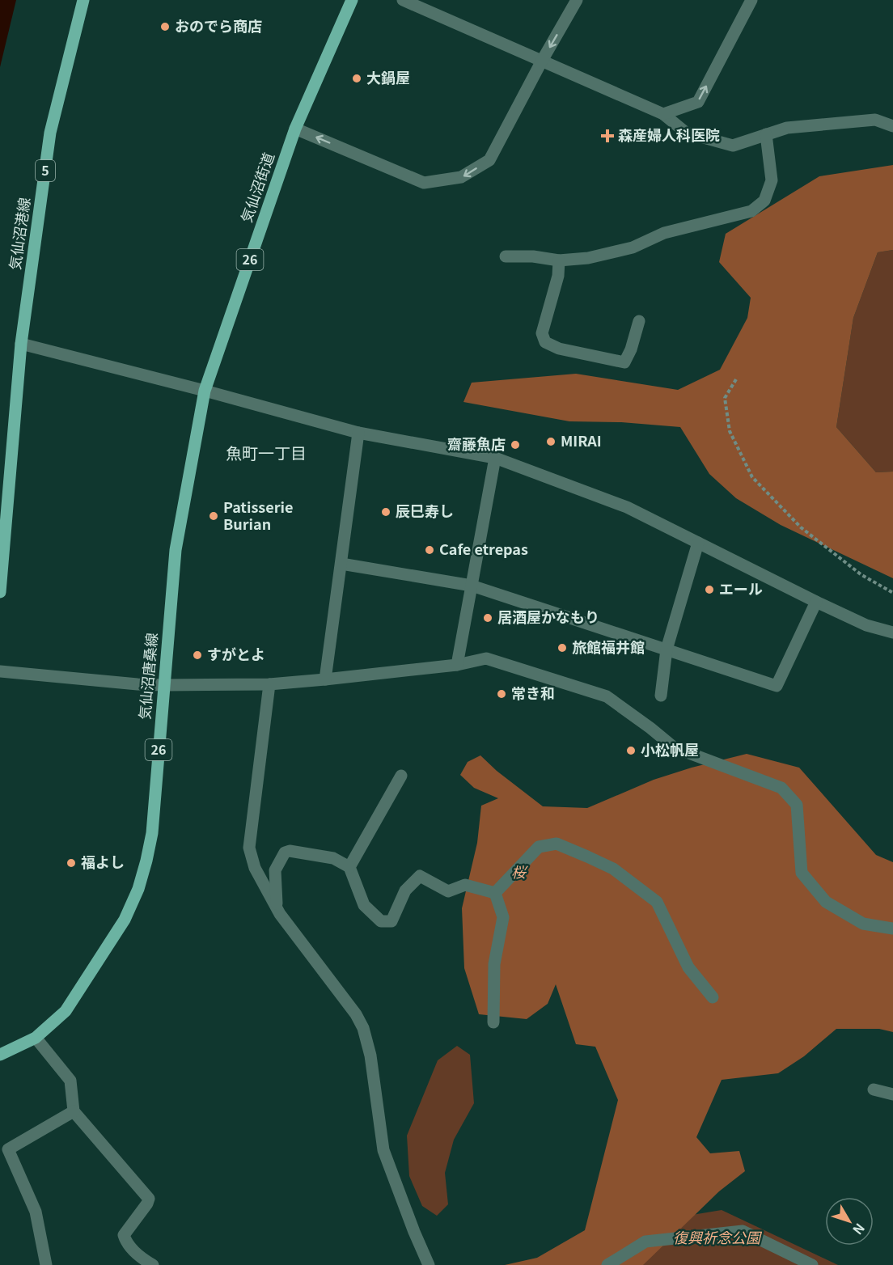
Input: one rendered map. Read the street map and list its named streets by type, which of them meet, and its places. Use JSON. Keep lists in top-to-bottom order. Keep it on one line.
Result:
{"streets":{"main road":["5","気仙沼街道","気仙沼港線","26","気仙沼唐桑線"]},"crossings":[["気仙沼街道","気仙沼唐桑線"]],"districts":["魚町一丁目"],"parks":["桜","復興祈念公園"],"places":{"other":["おのでら商店","大鍋屋","MIRAI","齋藤魚店","辰巳寿し","Patisserie Burian","Cafe etrepas","エール","居酒屋かなもり","旅館福井館","すがとよ","常き和","小松帆屋","福よし"],"health":["森産婦人科医院"]},"north":"bottom right"}
